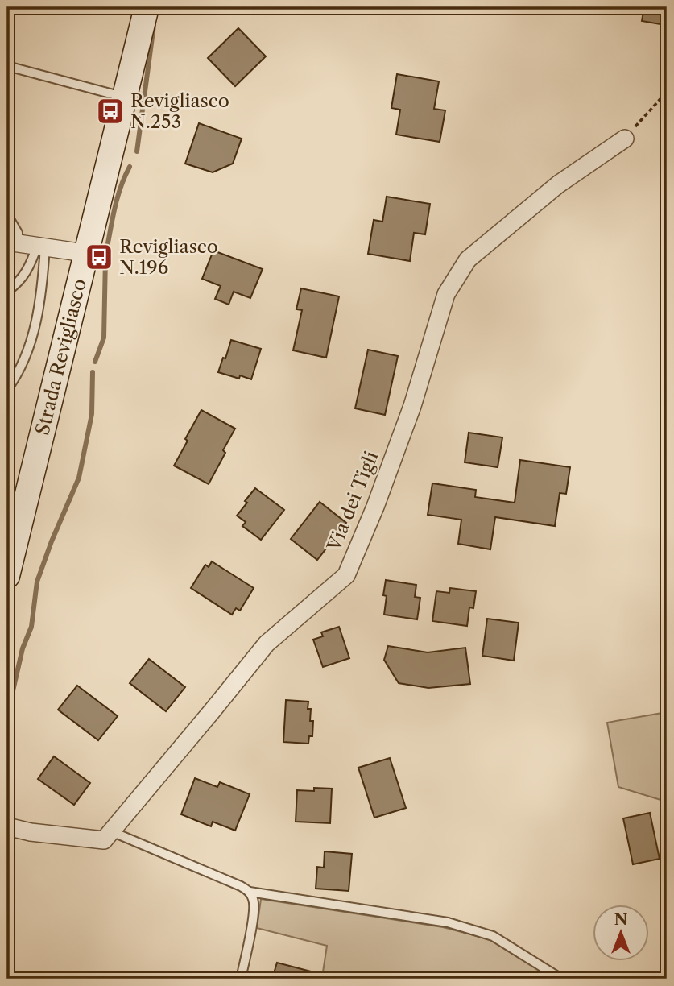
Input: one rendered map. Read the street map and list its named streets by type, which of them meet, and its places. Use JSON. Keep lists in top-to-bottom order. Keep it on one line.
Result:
{"streets":{"street":["Strada Revigliasco","Via dei Tigli"]},"places":{"bus stop":["Revigliasco N.253","Revigliasco N.196"]},"north":"top"}
